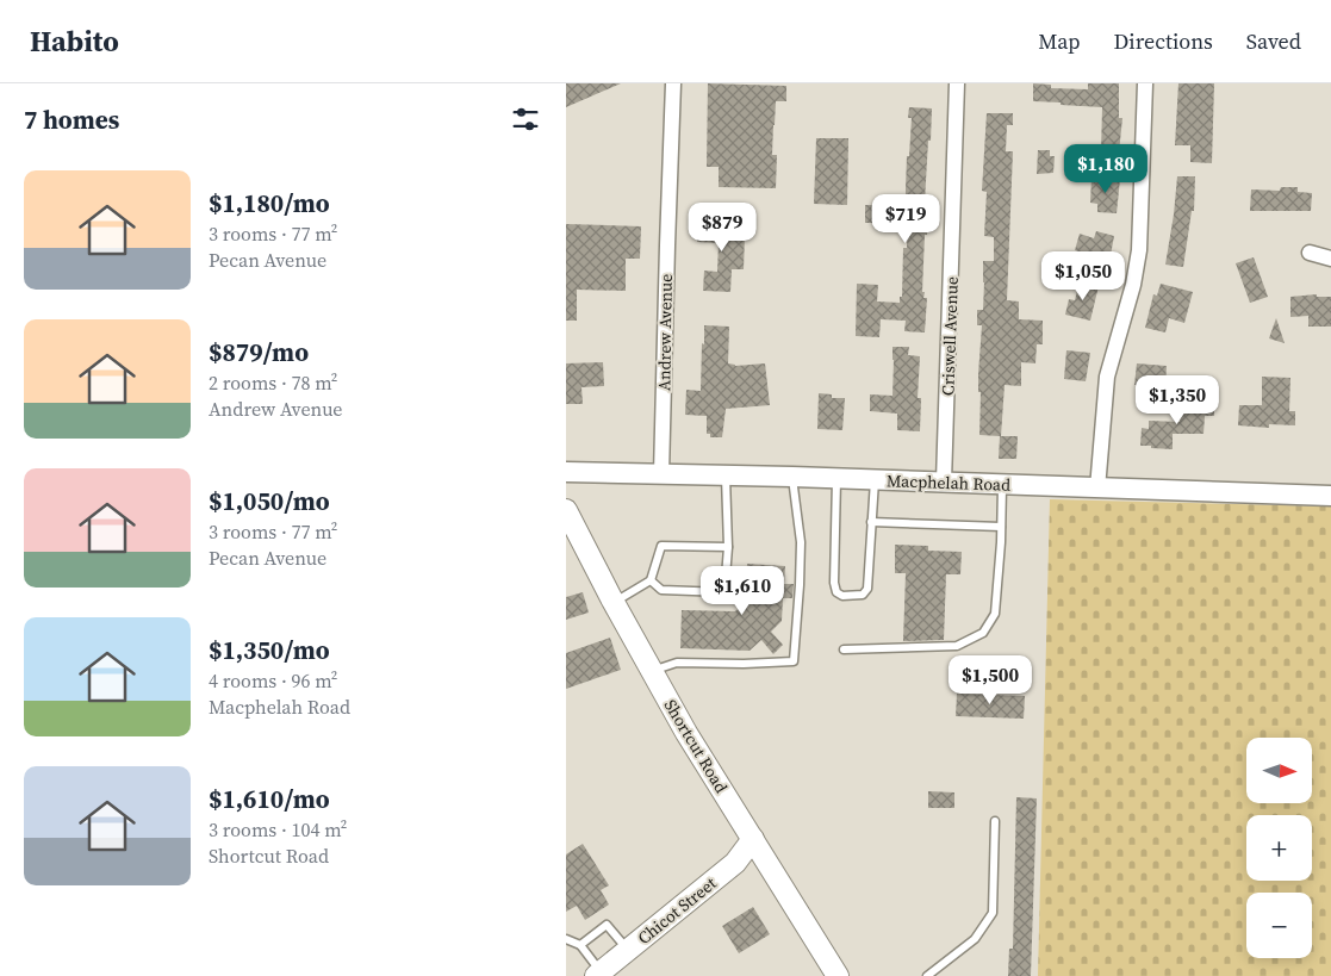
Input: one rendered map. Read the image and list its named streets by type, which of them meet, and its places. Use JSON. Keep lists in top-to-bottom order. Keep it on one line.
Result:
{"streets":{"main road":["Shortcut Road","Chicot Street"],"street":["Andrew Avenue","Criswell Avenue","Macphelah Road"]},"crossings":[["Andrew Avenue","Macphelah Road"],["Criswell Avenue","Macphelah Road"],["Shortcut Road","Chicot Street"]],"north":"right","page":{"header":"Habito","nav":["Map","Directions","Saved"],"heading":"7 homes","price":["$1,180","$719","$879","$1,050","$1,350","$1,610","$1,500"],"list":[{"name":"$1,180/mo","note":"3 rooms · 77 m² · Pecan Avenue"},{"name":"$879/mo","note":"2 rooms · 78 m² · Andrew Avenue"},{"name":"$1,050/mo","note":"3 rooms · 77 m² · Pecan Avenue"},{"name":"$1,350/mo","note":"4 rooms · 96 m² · Macphelah Road"},{"name":"$1,610/mo","note":"3 rooms · 104 m² · Shortcut Road"}],"map_buttons":["+","−"]}}
